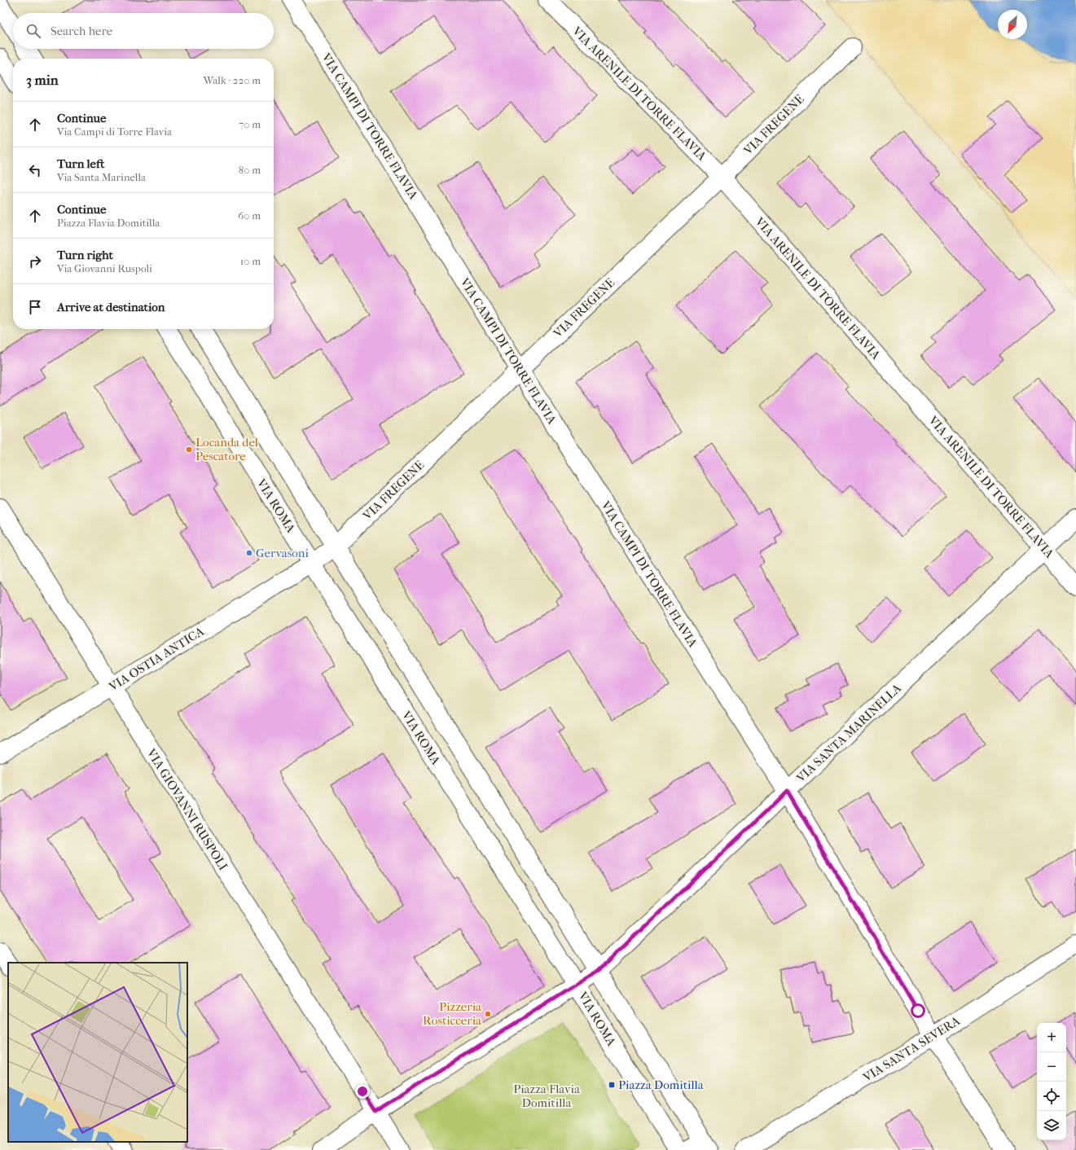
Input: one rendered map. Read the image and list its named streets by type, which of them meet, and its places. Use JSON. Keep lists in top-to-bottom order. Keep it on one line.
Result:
{"streets":{"street":["VIA ARENILE DI TORRE FLAVIA","VIA FREGENE","VIA CAMPI DI TORRE FLAVIA","VIA ROMA","VIA OSTIA ANTICA","VIA SANTA MARINELLA","VIA GIOVANNI RUSPOLI","VIA SANTA SEVERA"]},"crossings":[["VIA ARENILE DI TORRE FLAVIA","VIA FREGENE"],["VIA ARENILE DI TORRE FLAVIA","VIA SANTA MARINELLA"],["VIA FREGENE","VIA CAMPI DI TORRE FLAVIA"],["VIA FREGENE","VIA ROMA"],["VIA FREGENE","VIA OSTIA ANTICA"],["VIA CAMPI DI TORRE FLAVIA","VIA SANTA MARINELLA"],["VIA CAMPI DI TORRE FLAVIA","VIA SANTA SEVERA"],["VIA ROMA","VIA OSTIA ANTICA"],["VIA ROMA","VIA SANTA MARINELLA"],["VIA OSTIA ANTICA","VIA GIOVANNI RUSPOLI"]],"parks":["Piazza Flavia Domitilla"],"places":{"other":["Locanda del Pescatore","Gervasoni","Pizzeria Rosticceria"],"transit":["Piazza Domitilla"]},"north":"bottom left","page":{"search":"Search here","heading":["3 min","Walk · 220 m"],"list":[["Continue","Via Campi di Torre Flavia","70 m"],["Turn left","Via Santa Marinella","80 m"],["Continue","Piazza Flavia Domitilla","60 m"],["Turn right","Via Giovanni Ruspoli","10 m"],"Arrive at destination"],"map_buttons":["+","−"]}}
